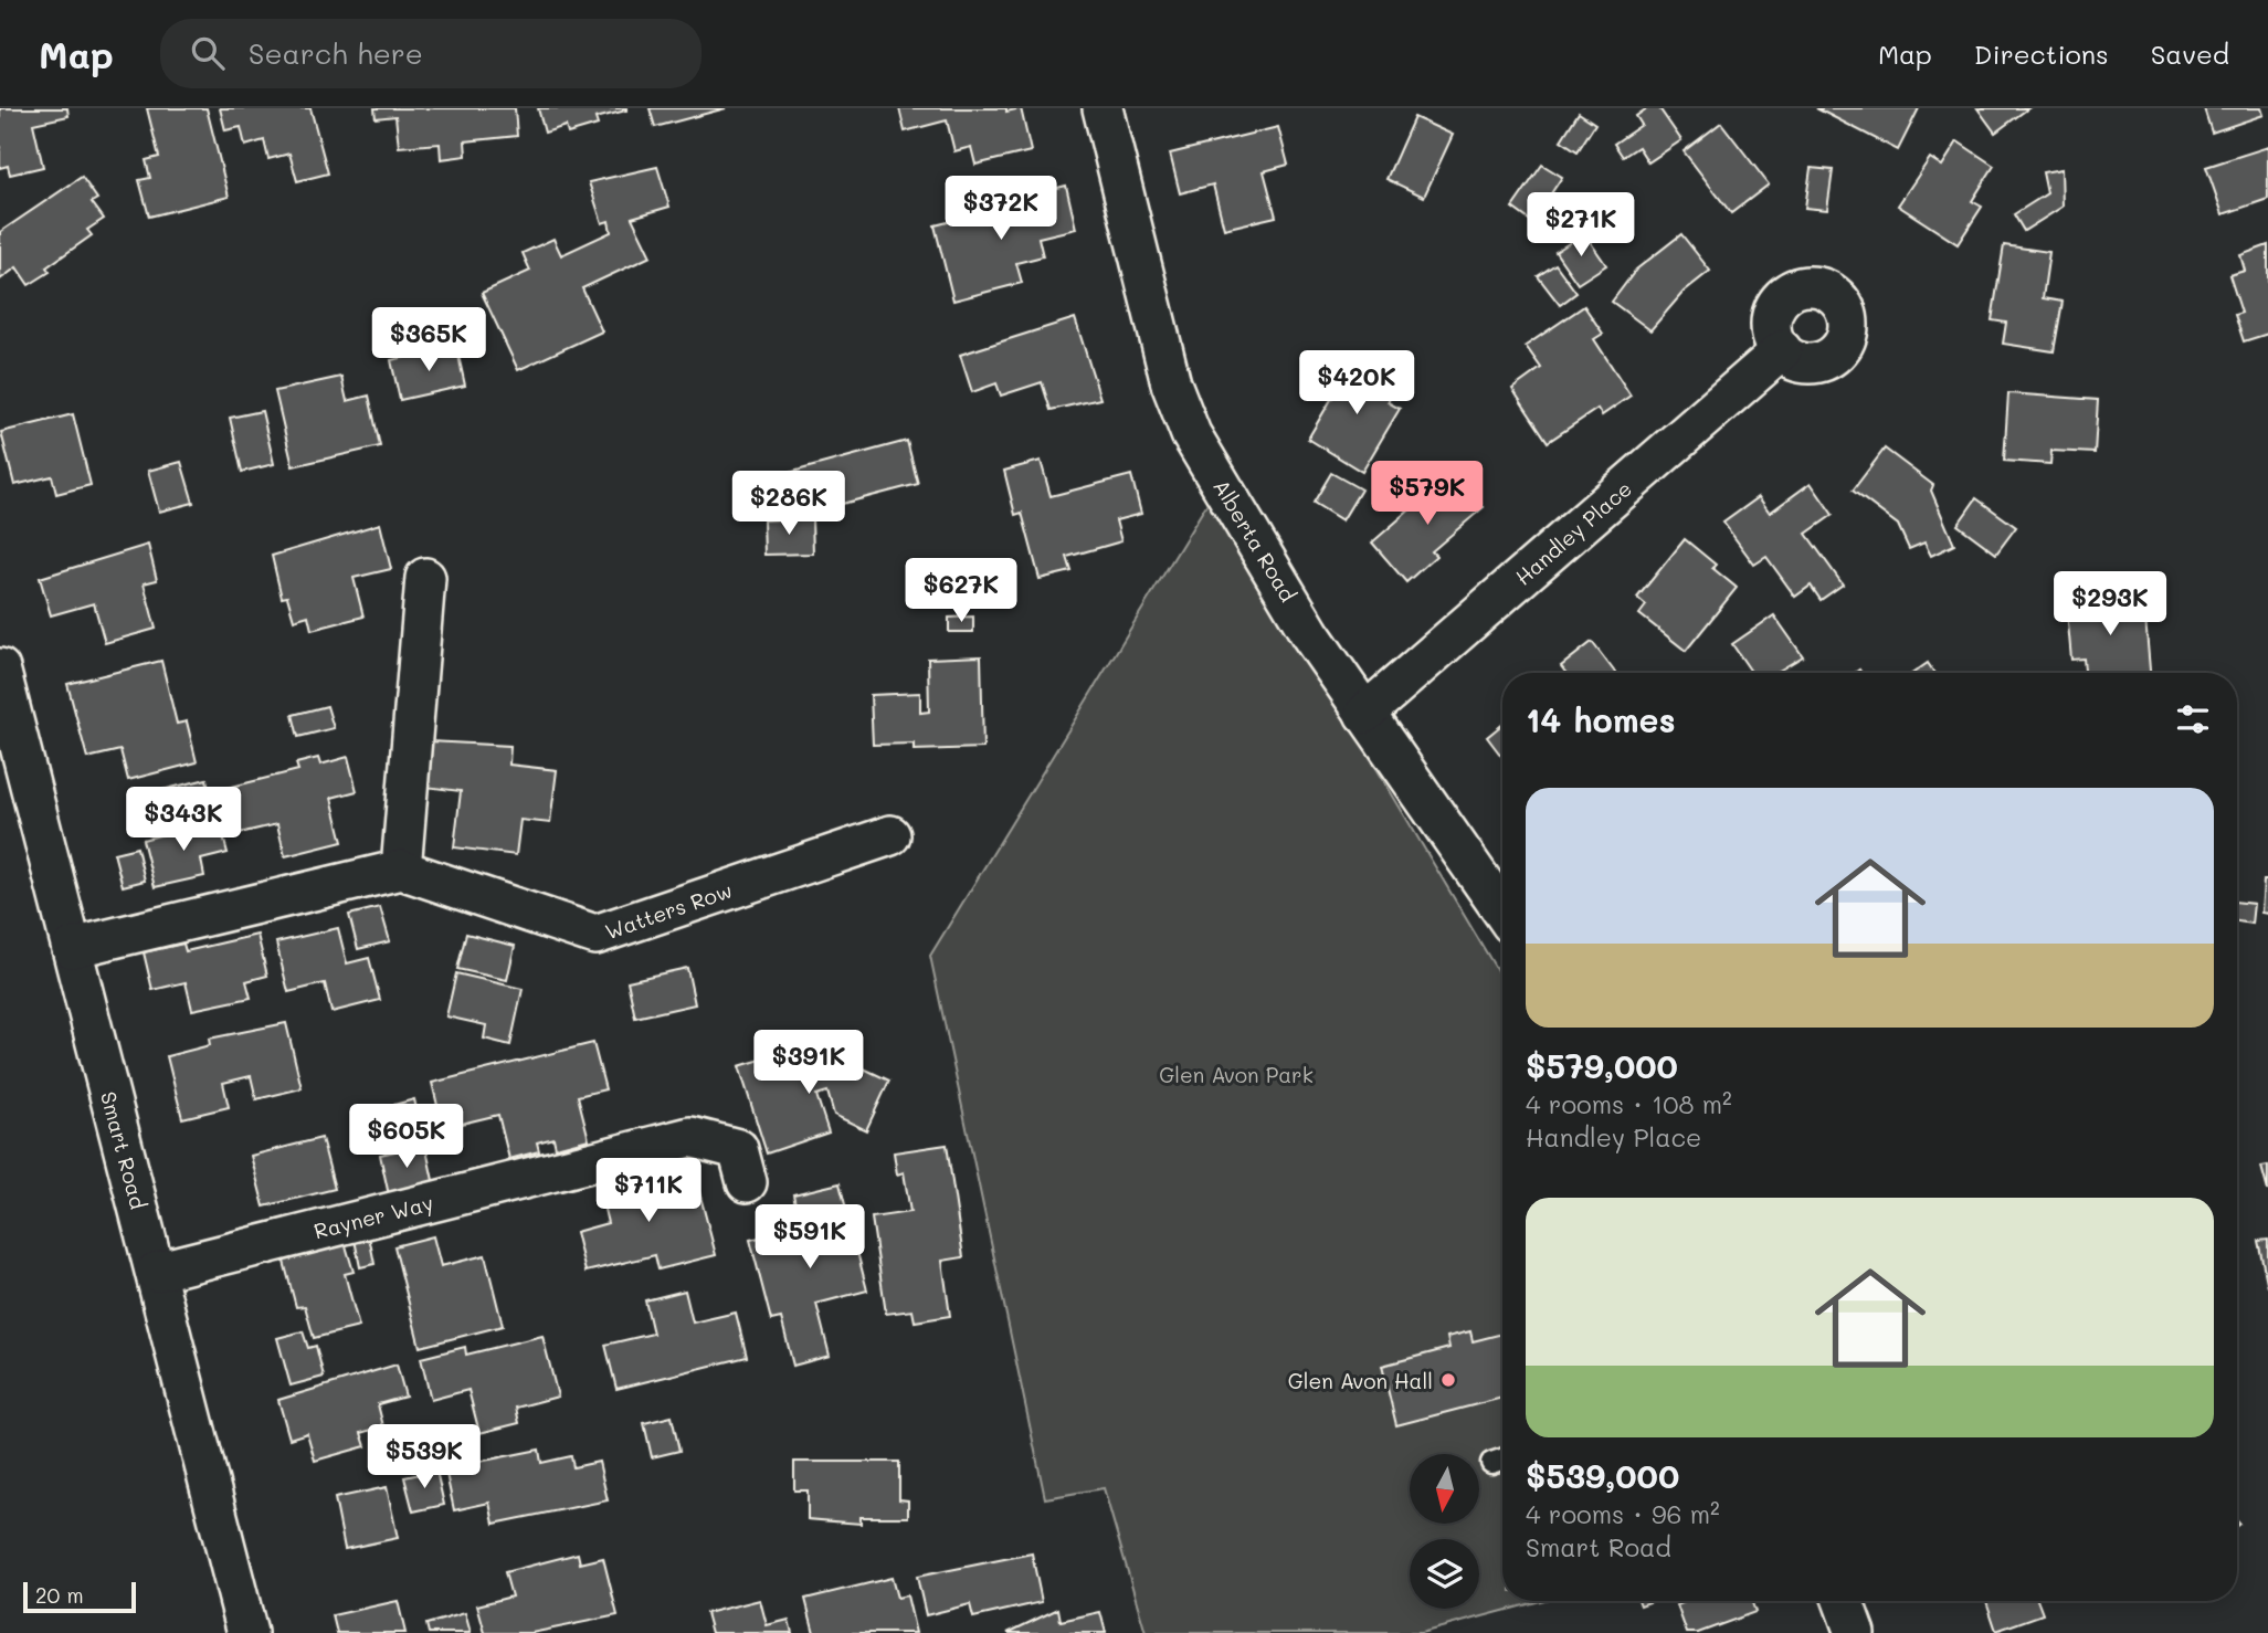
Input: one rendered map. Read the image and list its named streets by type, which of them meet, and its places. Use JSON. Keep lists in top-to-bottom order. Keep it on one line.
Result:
{"streets":{"street":["Handley Place","Alberta Road","Watters Row","Smart Road","Rayner Way"]},"crossings":[["Handley Place","Alberta Road"],["Smart Road","Rayner Way"]],"parks":["Glen Avon Park"],"places":["Glen Avon Hall"],"scale_bar":"20 m","north":"bottom","page":{"header":"Map","search":"Search here","nav":["Map","Directions","Saved"],"price":["$372K","$271K","$365K","$420K","$579K","$286K","$627K","$293K","$343K","$391K","$605K","$711K","$591K","$539K"],"heading":"14 homes","list":[{"name":"$579,000","note":"4 rooms · 108 m² · Handley Place"},{"name":"$539,000","note":"4 rooms · 96 m² · Smart Road"}],"scale":"20 m"}}
